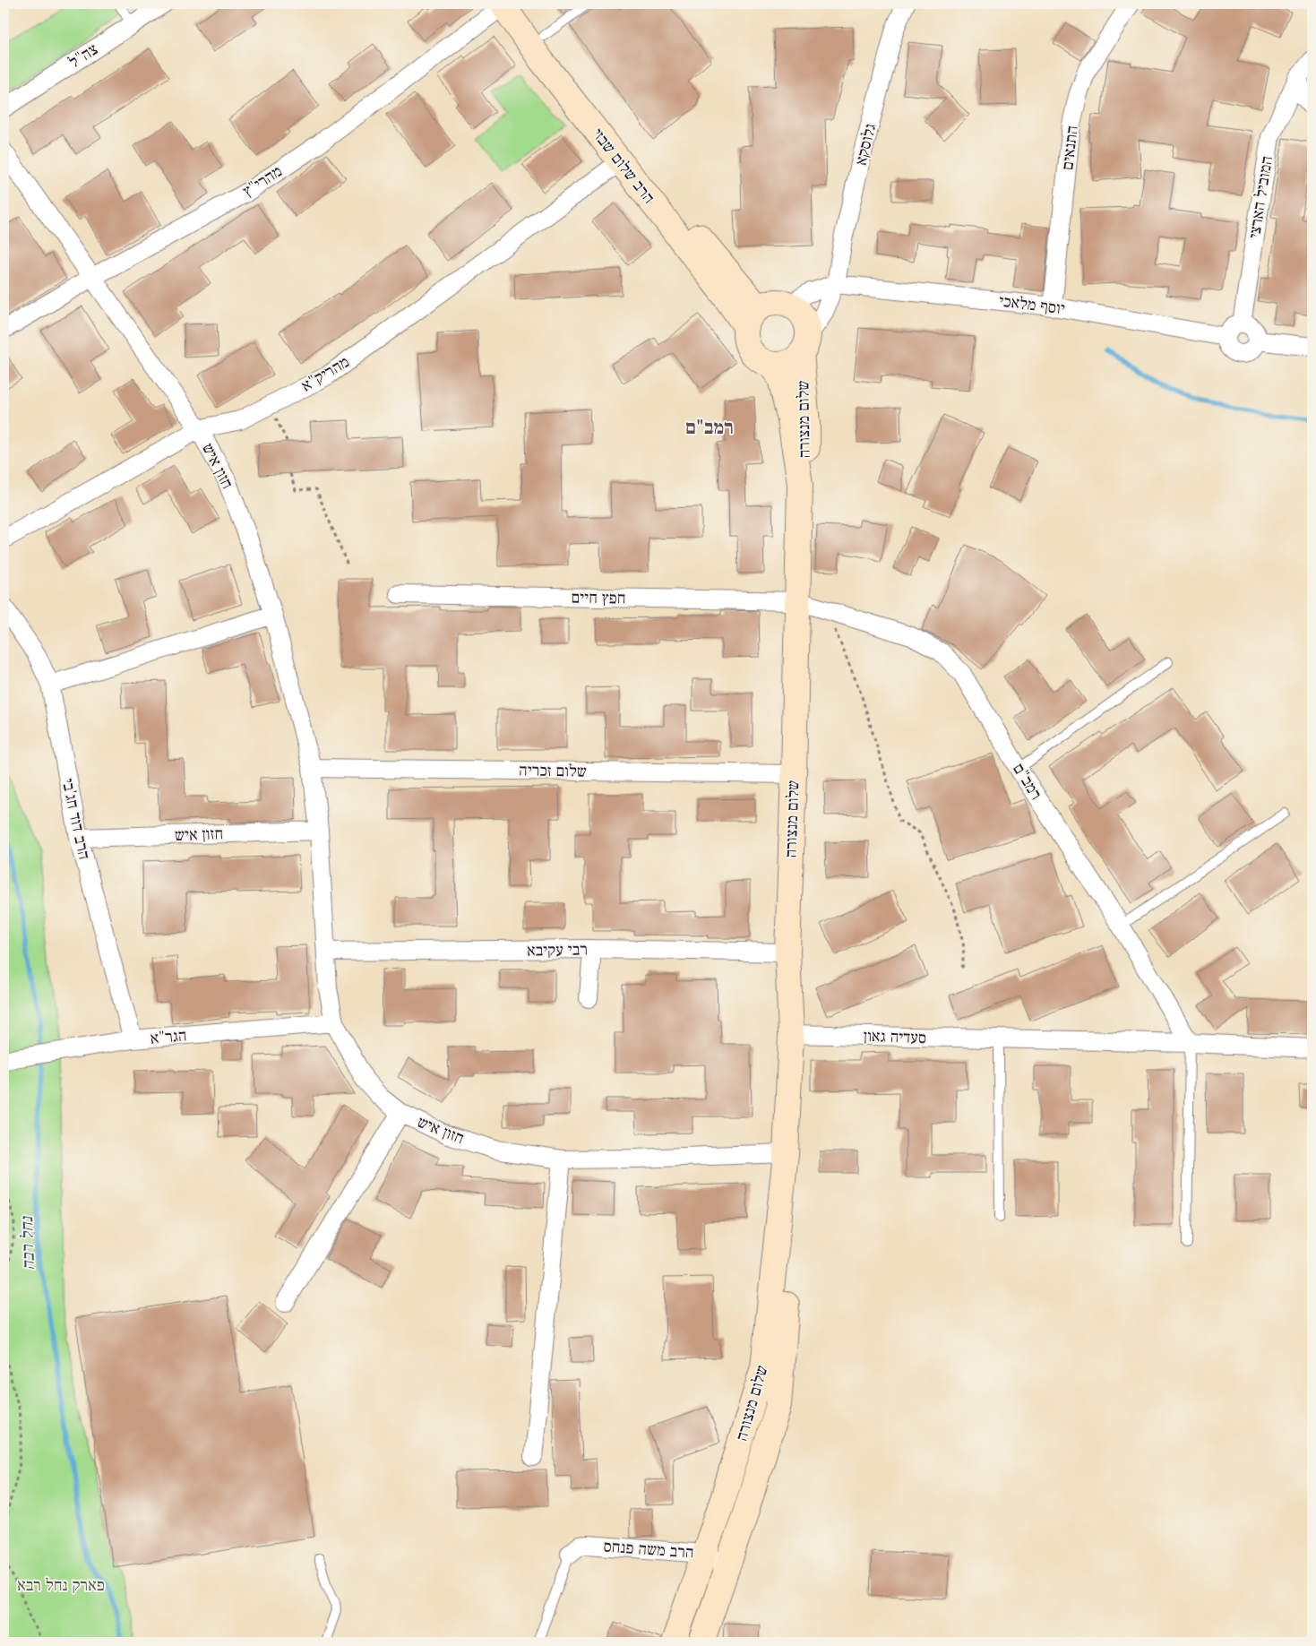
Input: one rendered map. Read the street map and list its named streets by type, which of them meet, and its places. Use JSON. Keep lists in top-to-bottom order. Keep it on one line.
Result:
{"streets":{"street":["צה\"ל","גלוסקא","התנאים","הרב שלום שבזי","מהרי\"ץ","המוביל הארצי","יוסף מלאכי","מהריק\"א","שלום מנצורה","חזון איש","חפץ חיים","שלום זכריה","רמב\"ם","הרב דוד חג'בי","רבי עקיבא","הגר\"א","סעדיה גאון","הרב משה פנחס"]},"crossings":[["גלוסקא","הרב שלום שבזי"],["גלוסקא","יוסף מלאכי"],["גלוסקא","שלום מנצורה"],["התנאים","יוסף מלאכי"],["הרב שלום שבזי","מהרי\"ץ"],["הרב שלום שבזי","מהריק\"א"],["הרב שלום שבזי","שלום מנצורה"],["מהרי\"ץ","חזון איש"],["המוביל הארצי","יוסף מלאכי"],["מהריק\"א","חזון איש"],["שלום מנצורה","חזון איש"],["שלום מנצורה","חפץ חיים"],["שלום מנצורה","שלום זכריה"],["שלום מנצורה","רמב\"ם"],["שלום מנצורה","רבי עקיבא"],["שלום מנצורה","סעדיה גאון"],["שלום מנצורה","הרב משה פנחס"],["חזון איש","שלום זכריה"],["חזון איש","הרב דוד חג'בי"],["חזון איש","רבי עקיבא"],["חזון איש","הגר\"א"],["חפץ חיים","רמב\"ם"],["רמב\"ם","סעדיה גאון"],["הרב דוד חג'בי","הגר\"א"]],"districts":["רמב\"ם"],"water":["נחל רבה"],"parks":["פארק נחל רבא"]}
